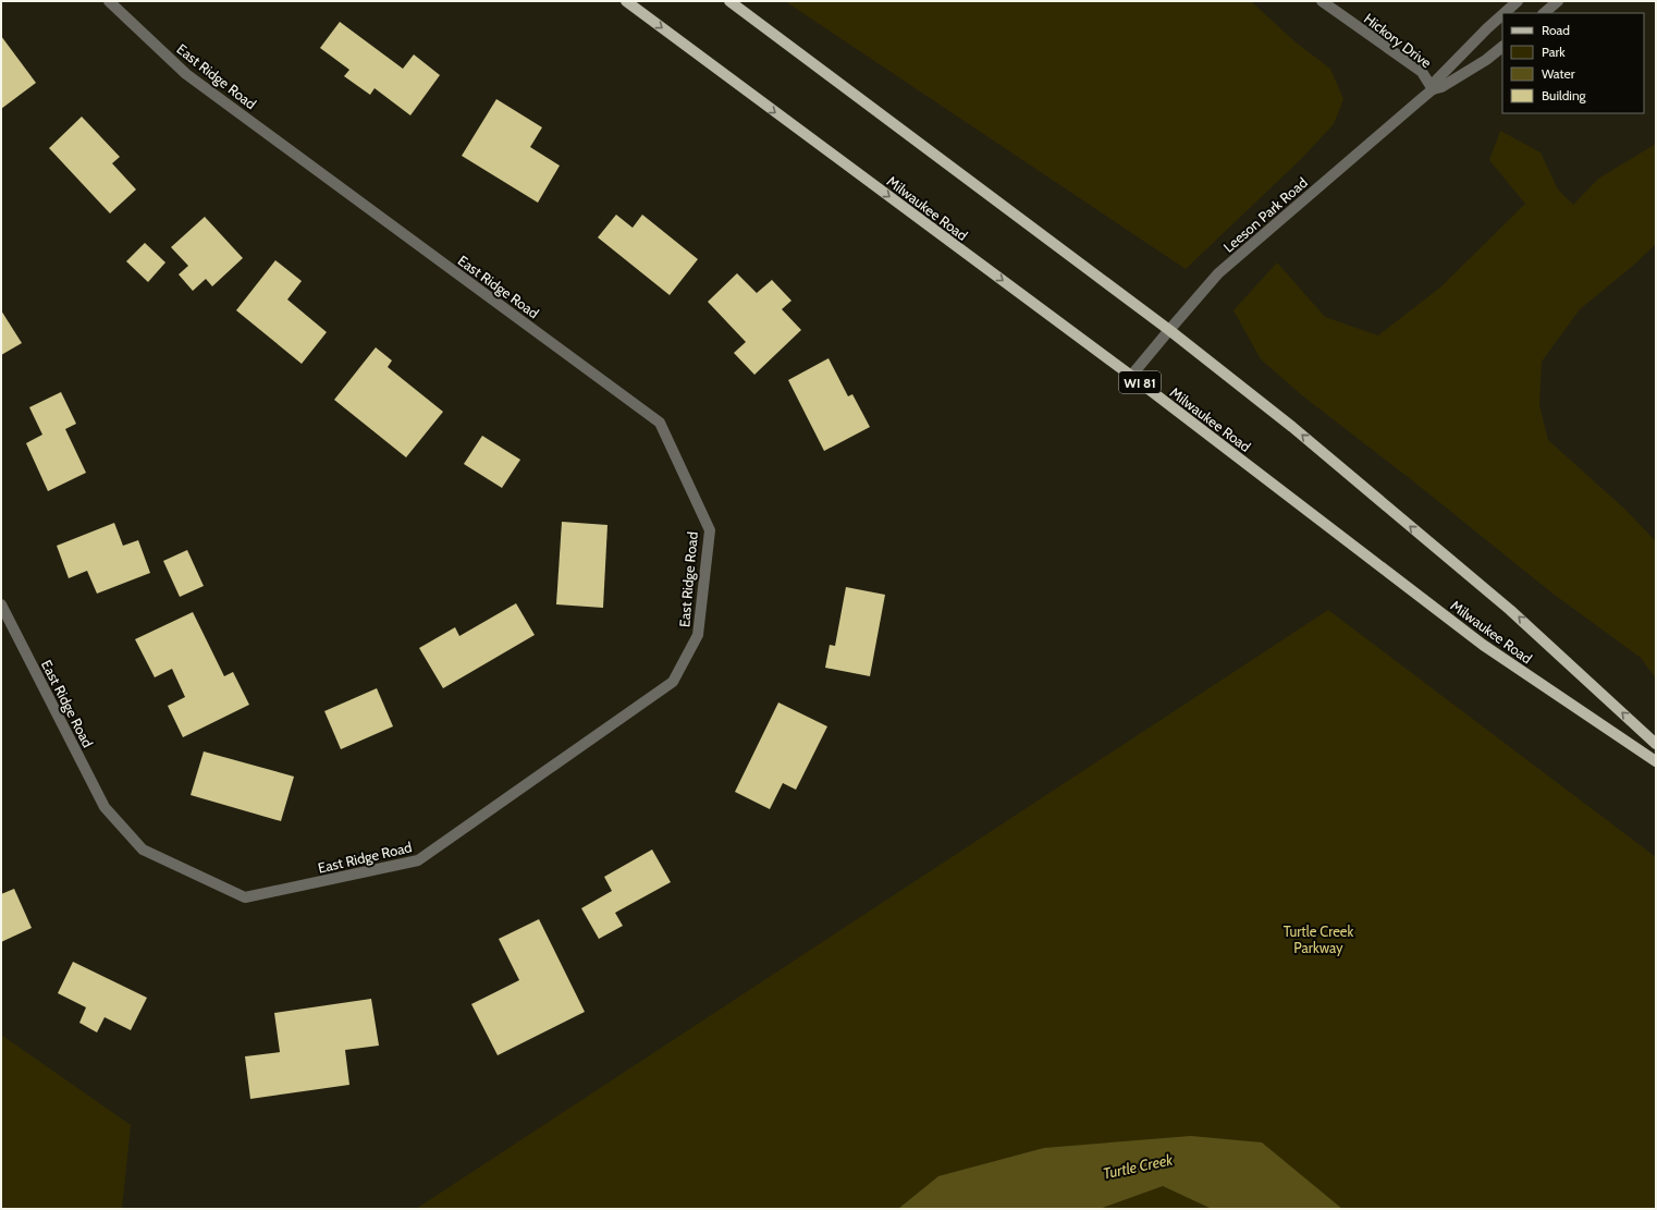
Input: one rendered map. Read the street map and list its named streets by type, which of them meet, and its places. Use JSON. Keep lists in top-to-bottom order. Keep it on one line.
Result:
{"streets":{"main road":["Milwaukee Road","WI 81"],"street":["Hickory Drive","East Ridge Road","Leeson Park Road"]},"crossings":[["Hickory Drive","Leeson Park Road"],["Milwaukee Road","Leeson Park Road"]],"water":["Turtle Creek"],"parks":["Turtle Creek Parkway"],"legend":["Road","Park","Water","Building"]}
